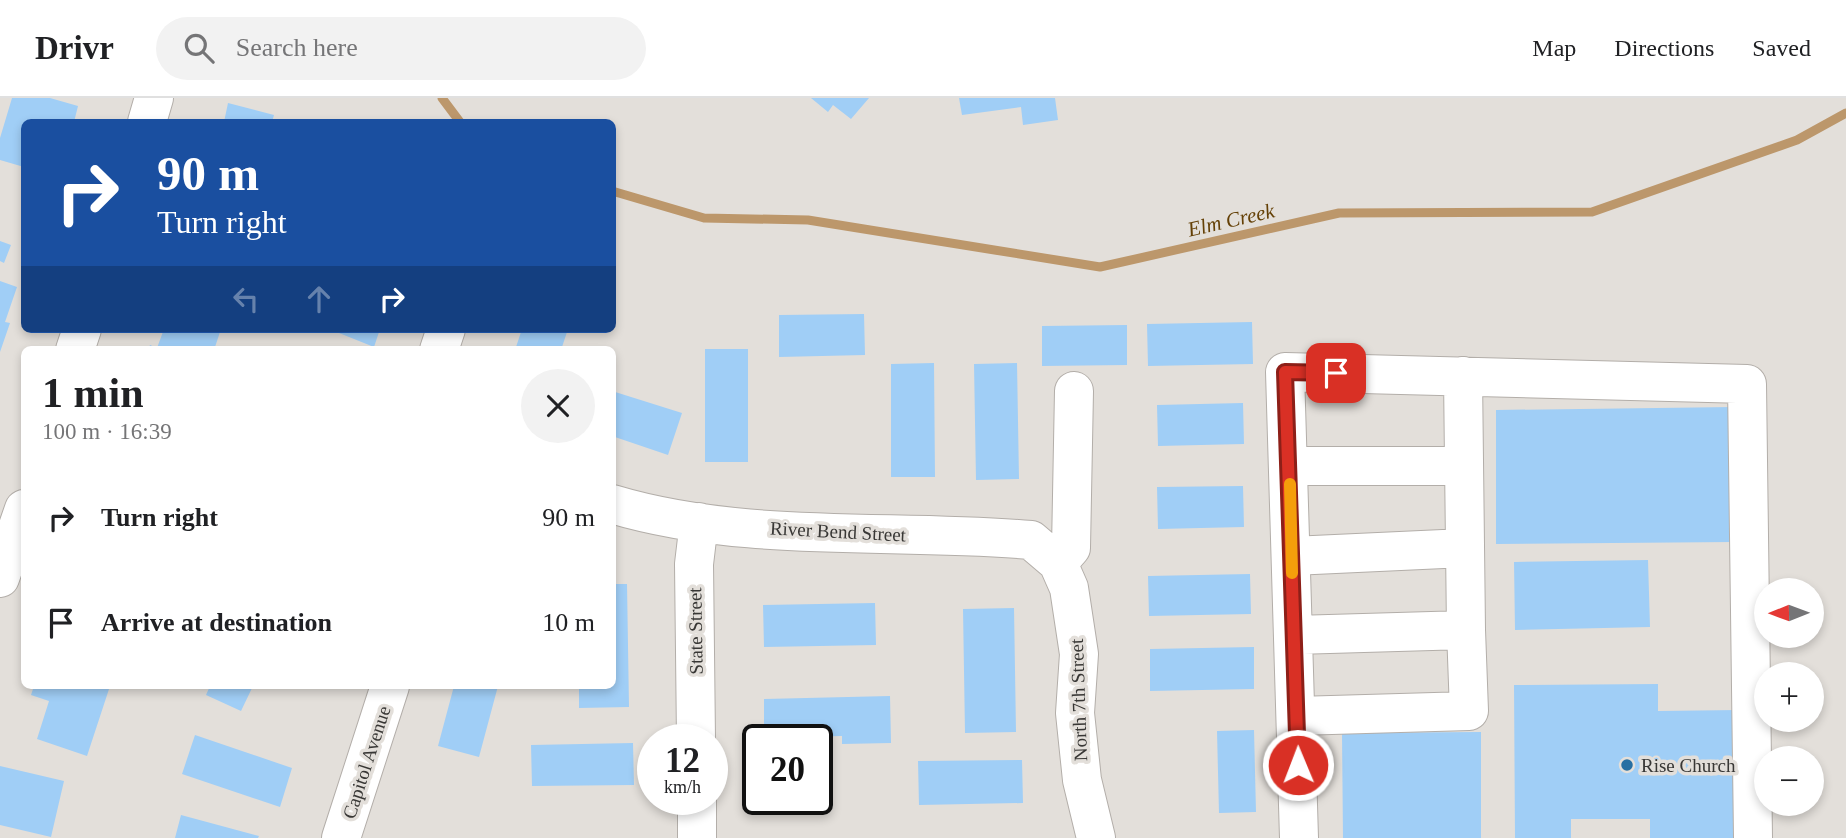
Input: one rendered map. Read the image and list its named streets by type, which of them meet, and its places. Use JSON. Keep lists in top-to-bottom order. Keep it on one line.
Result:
{"streets":{"street":["River Bend Street","State Street","North 7th Street","Capitol Avenue"]},"crossings":[["River Bend Street","State Street"],["River Bend Street","North 7th Street"]],"water":["Elm Creek"],"places":["Rise Church"],"north":"left","page":{"header":"Drivr","search":"Search here","nav":["Map","Directions","Saved"],"turn":["90 m","Turn right"],"heading":["1 min","100 m · 16:39"],"list":[{"name":"Turn right","value":"90 m"},{"name":"Arrive at destination","value":"10 m"}],"map_buttons":["+","−"],"speed":"12 km/h","limit":"20"}}
